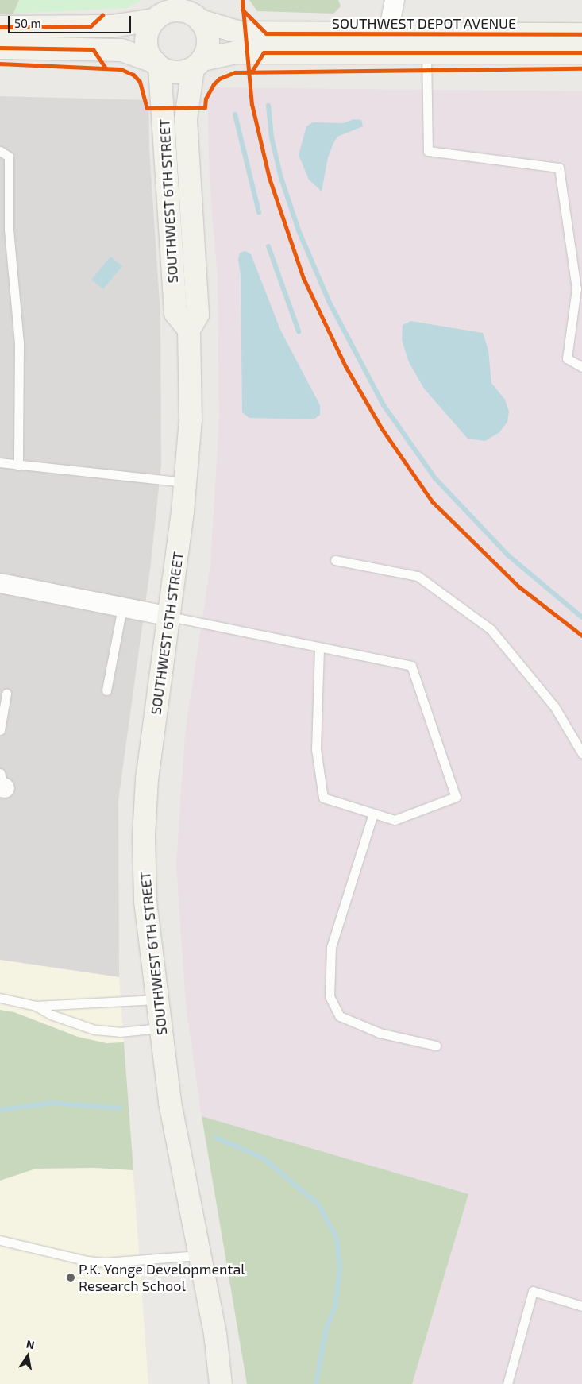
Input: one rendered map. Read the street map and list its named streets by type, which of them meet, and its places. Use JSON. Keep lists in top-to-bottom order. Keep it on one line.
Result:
{"streets":{"street":["SOUTHWEST DEPOT AVENUE","SOUTHWEST 6TH STREET"]},"crossings":[["SOUTHWEST DEPOT AVENUE","SOUTHWEST 6TH STREET"]],"places":["P.K. Yonge Developmental Research School"],"scale_bar":"50 m","north":"top"}
